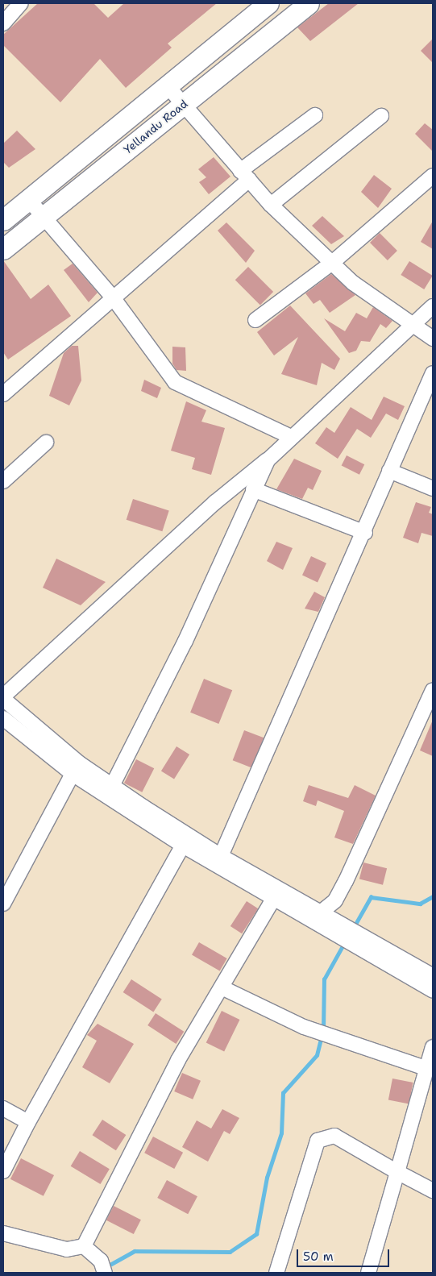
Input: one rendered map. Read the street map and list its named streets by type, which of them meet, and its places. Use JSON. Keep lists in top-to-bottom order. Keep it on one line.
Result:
{"streets":{"main road":["Yellandu Road"]},"scale_bar":"50 m"}
